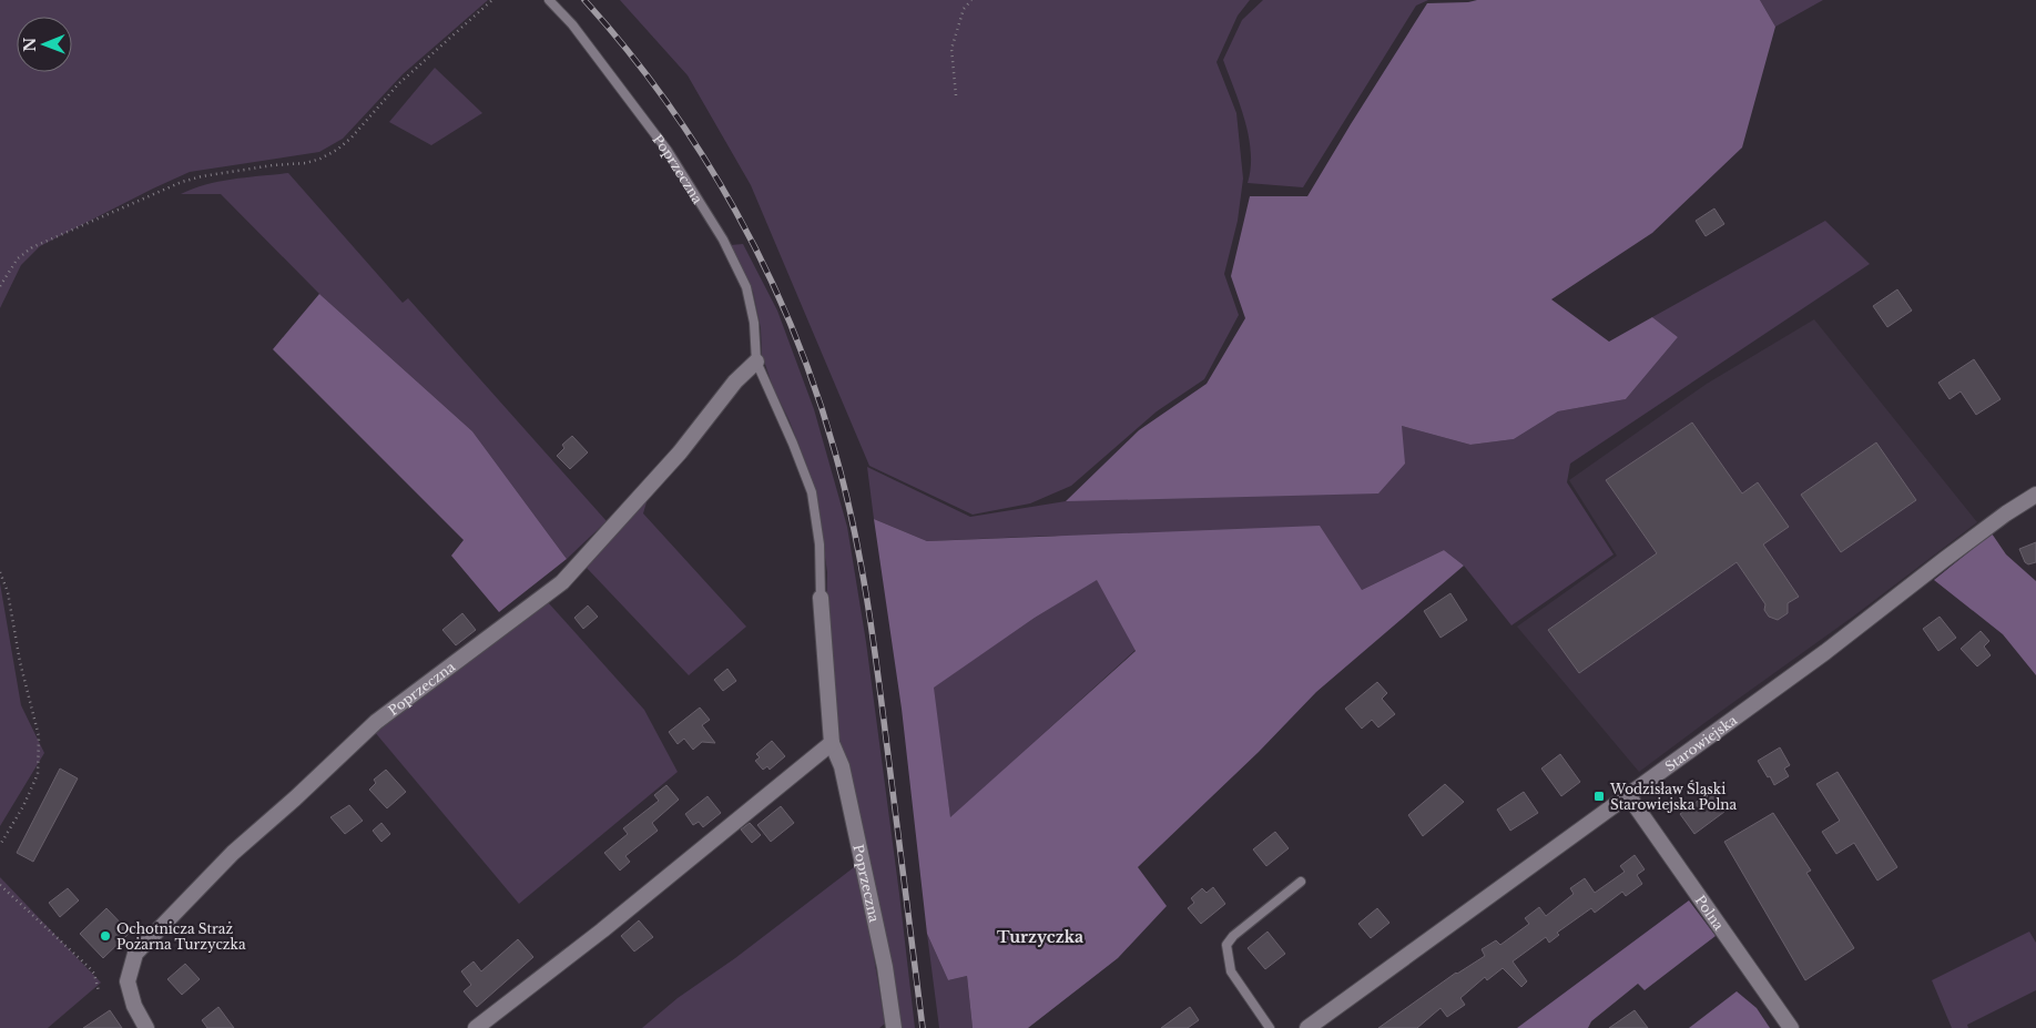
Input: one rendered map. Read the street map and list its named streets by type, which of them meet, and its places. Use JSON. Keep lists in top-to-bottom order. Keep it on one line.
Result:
{"streets":{"street":["Poprzeczna","Starowiejska","Polna"]},"crossings":[["Starowiejska","Polna"]],"districts":["Turzyczka"],"places":{"transit":["Wodzisław Śląski Starowiejska Polna"],"other":["Ochotnicza Straż Pożarna Turzyczka"]},"north":"left"}
